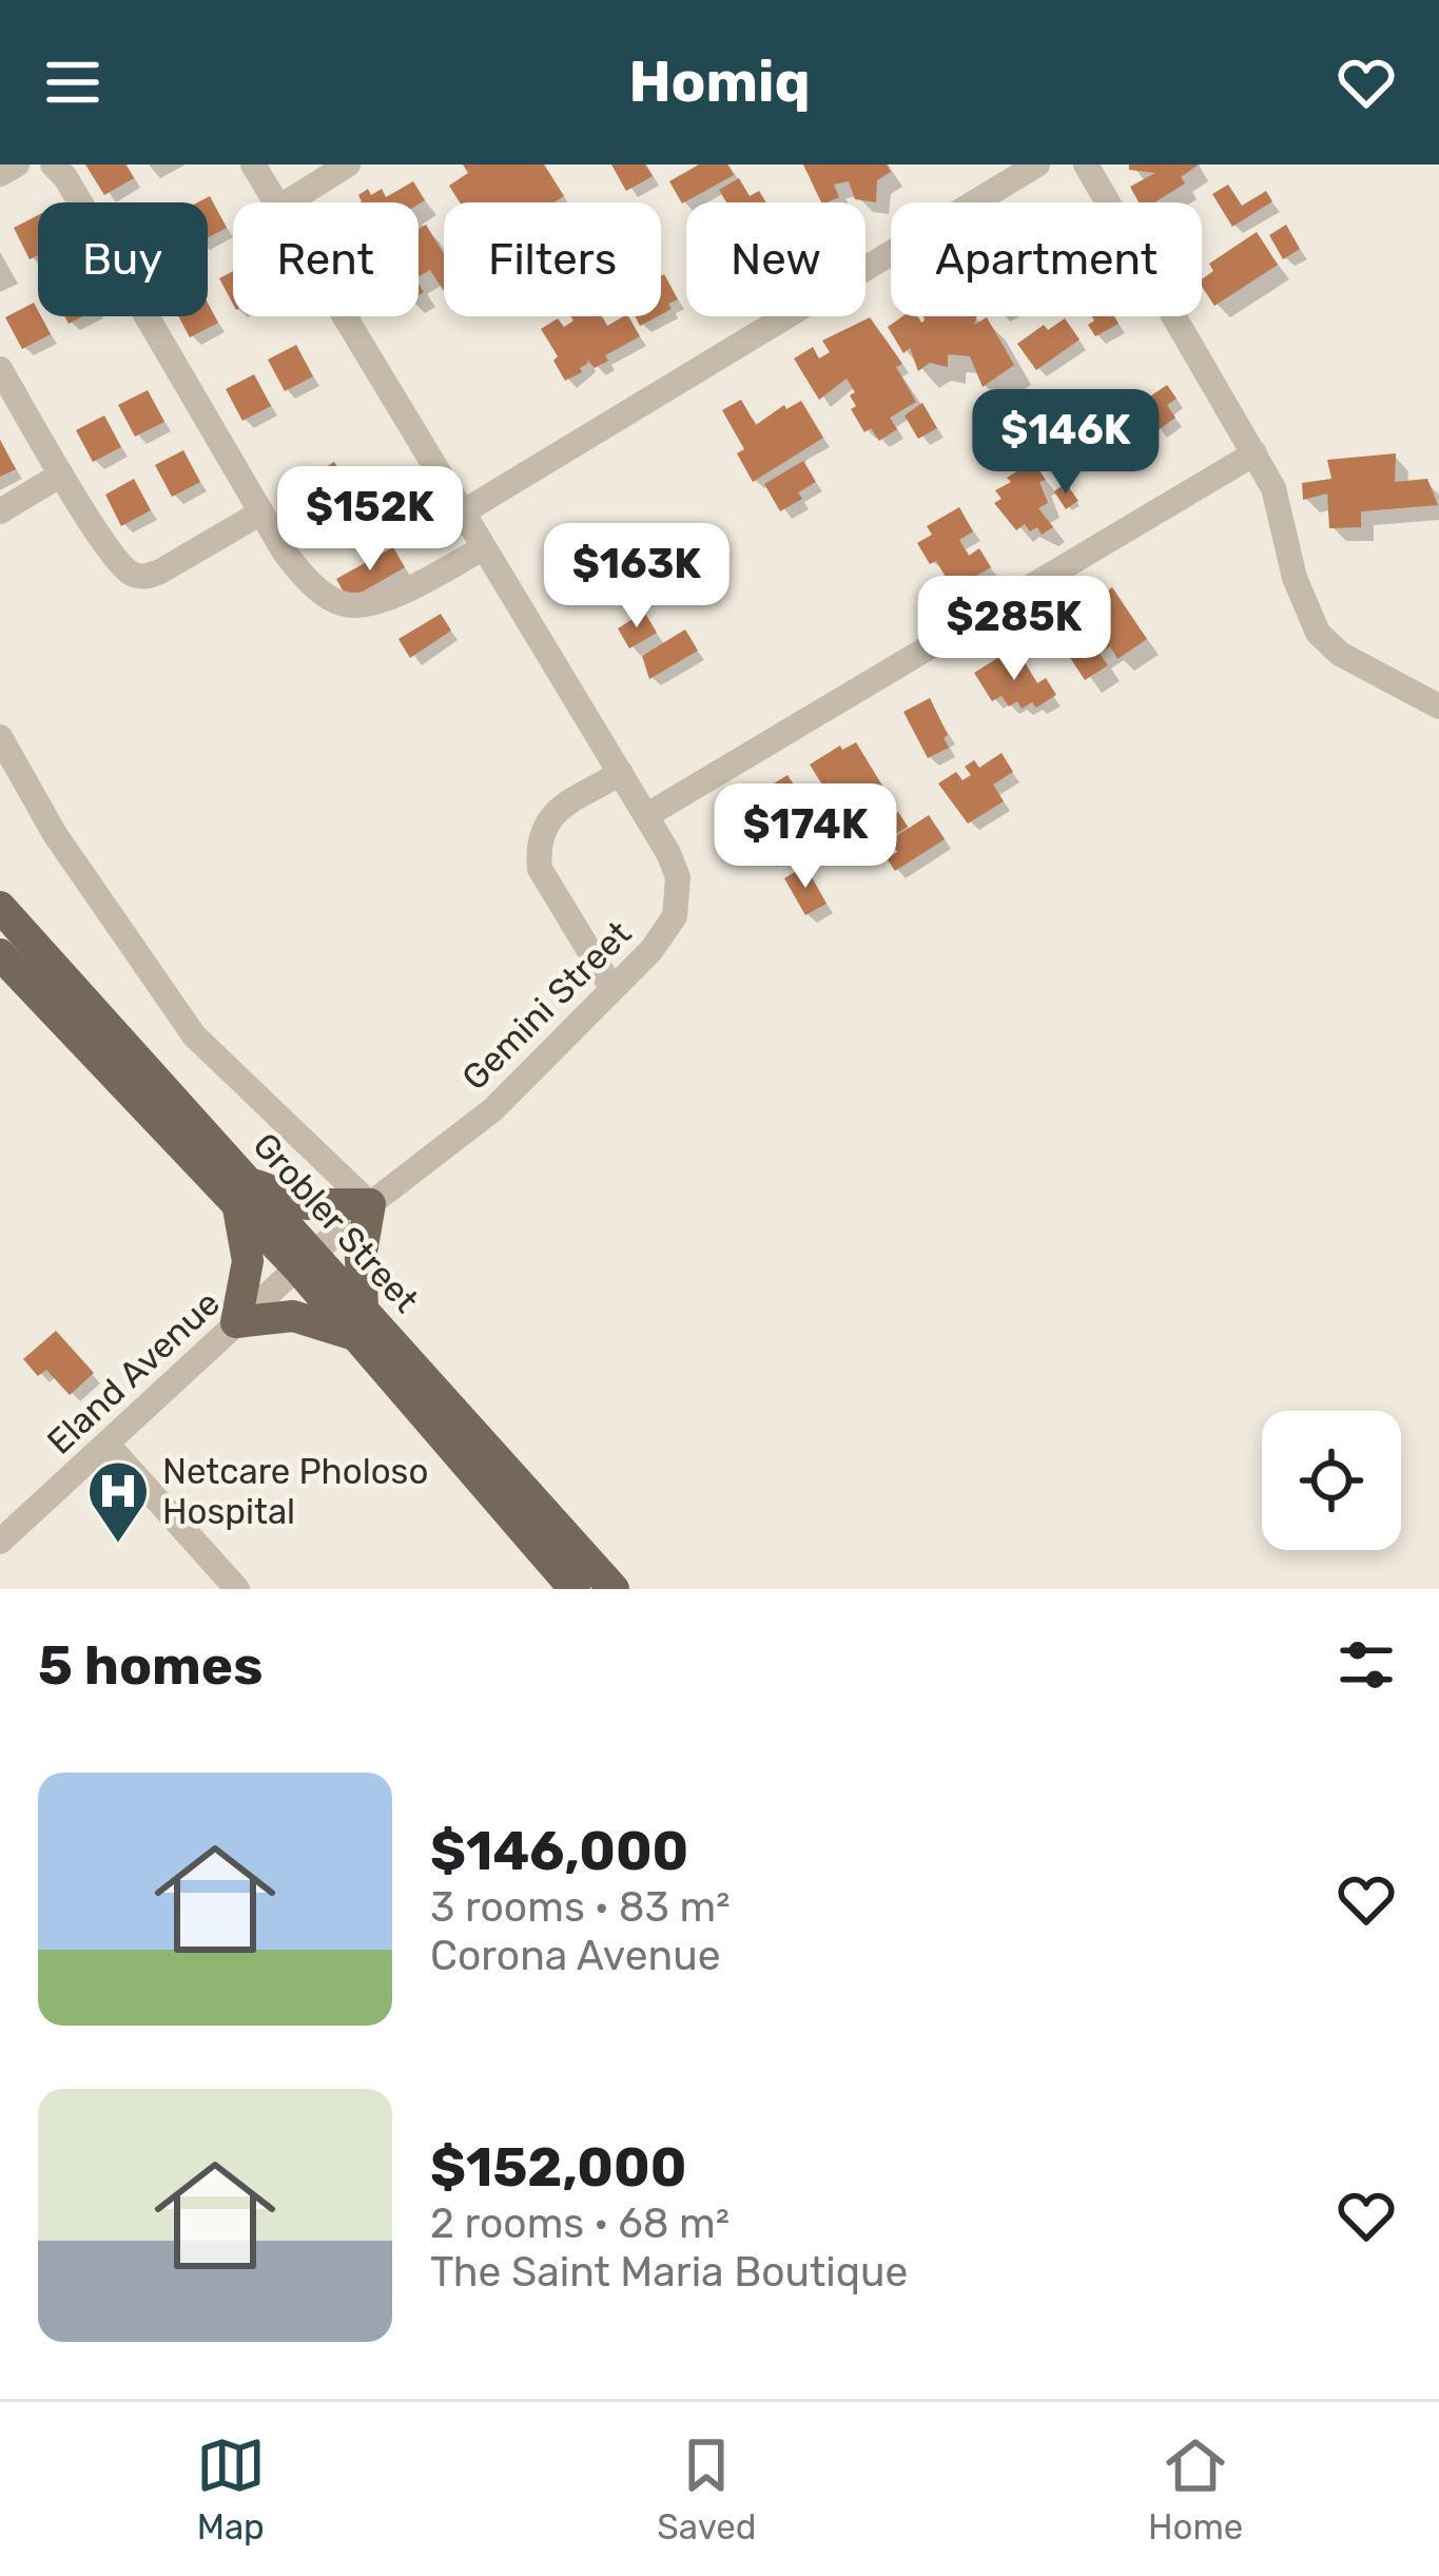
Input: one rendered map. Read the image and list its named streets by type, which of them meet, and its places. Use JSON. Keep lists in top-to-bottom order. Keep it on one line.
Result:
{"streets":{"main road":["Grobler Street"],"street":["Gemini Street","Eland Avenue"]},"crossings":[["Gemini Street","Grobler Street"],["Gemini Street","Eland Avenue"],["Grobler Street","Eland Avenue"]],"places":{"hospital":["Netcare Pholoso Hospital"]},"page":{"header":"Homiq","chip":["Buy","Rent","Filters","New","Apartment"],"price":["$146K","$152K","$163K","$285K","$174K"],"heading":"5 homes","list":[{"name":"$146,000","note":"3 rooms · 83 m² · Corona Avenue"},{"name":"$152,000","note":"2 rooms · 68 m² · The Saint Maria Boutique"}],"tabs":["Map","Saved","Home"]}}
